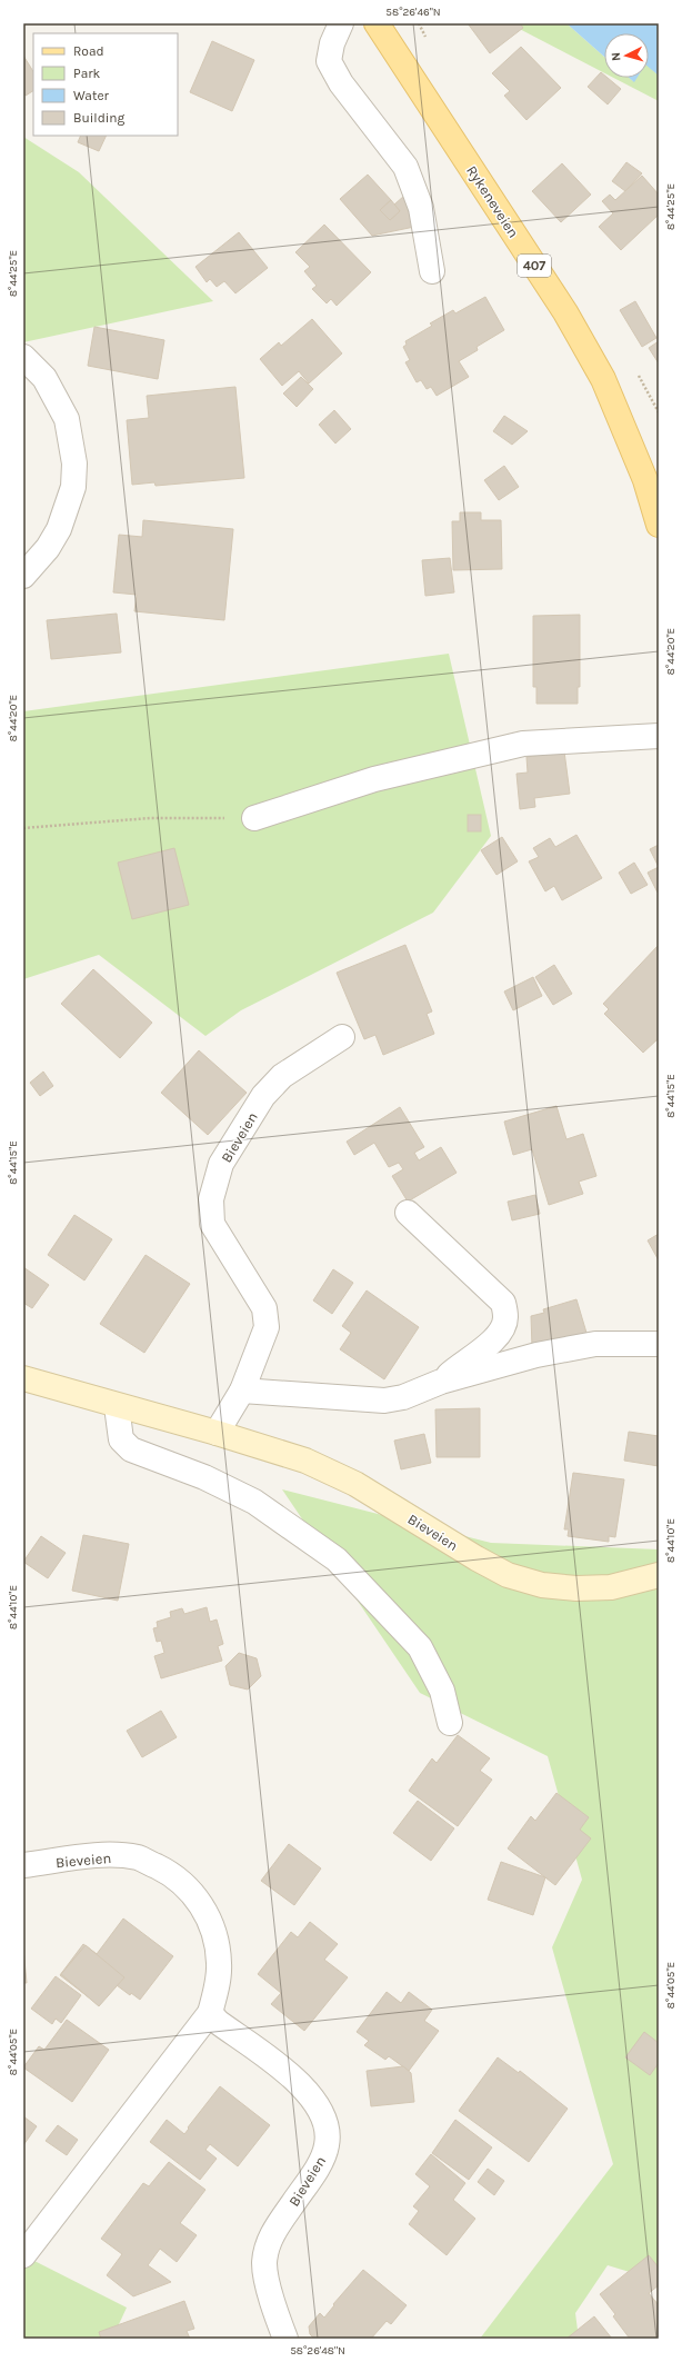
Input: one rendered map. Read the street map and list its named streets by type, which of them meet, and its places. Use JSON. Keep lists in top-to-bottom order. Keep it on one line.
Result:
{"streets":{"main road":["Rykeneveien","407"],"street":["Bieveien"]},"legend":["Road","Park","Water","Building"],"north":"left","coordinates":["58°26'46\"N","8°44'25\"E","8°44'20\"E","8°44'15\"E","8°44'10\"E","8°44'05\"E","58°26'48\"N"]}
